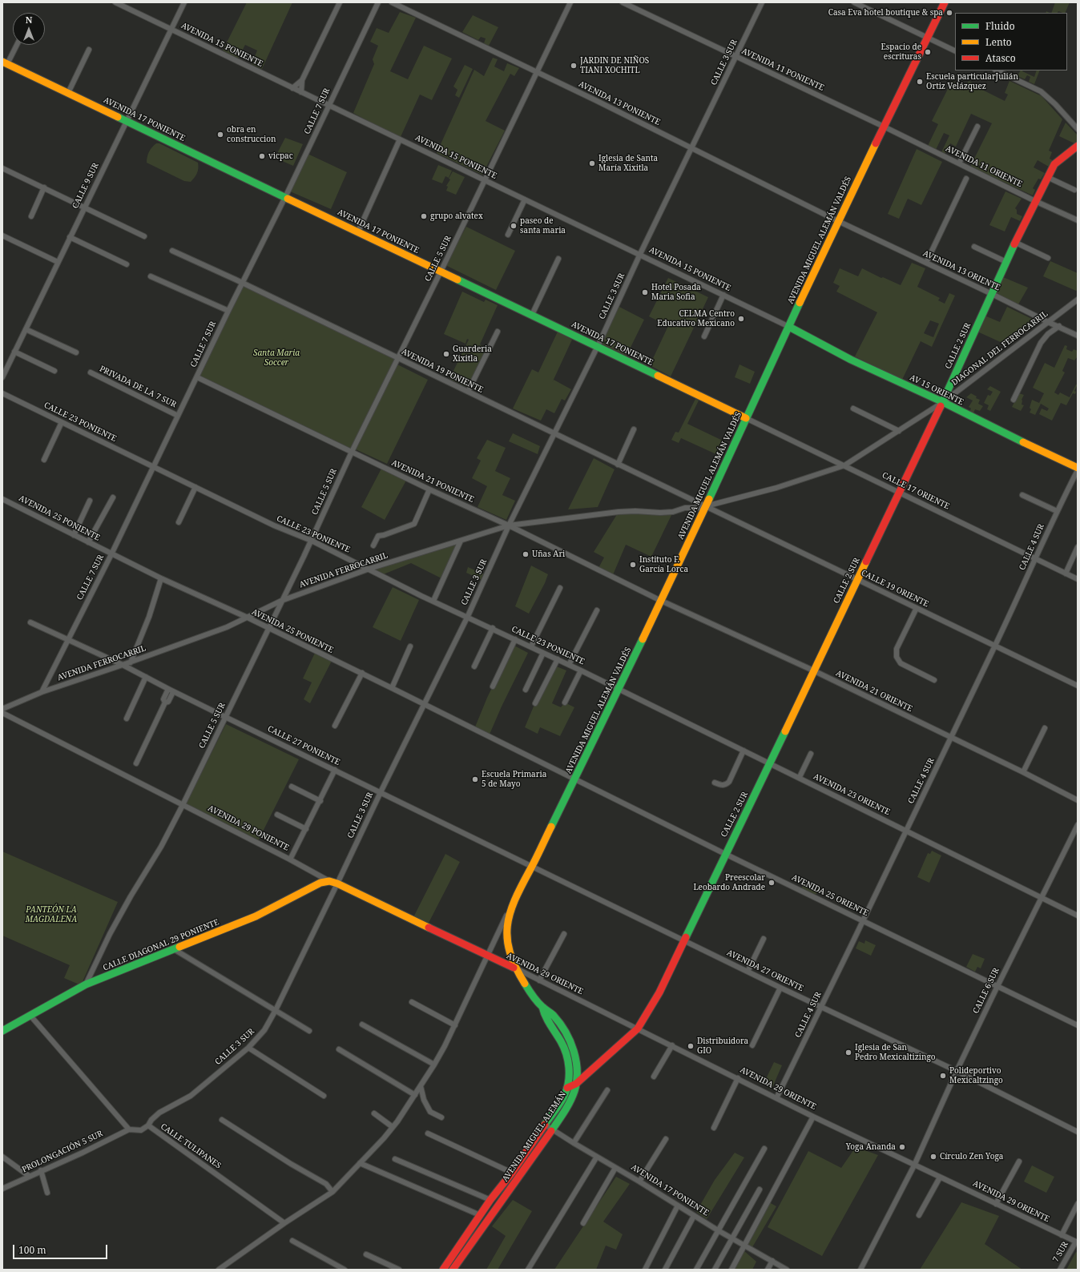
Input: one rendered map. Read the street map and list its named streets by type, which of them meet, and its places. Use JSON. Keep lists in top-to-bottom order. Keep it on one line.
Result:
{"streets":{"main road":["AVENIDA 17 PONIENTE","AVENIDA MIGUEL ALEMÁN VALDÉS","CALLE 2 SUR","AV 15 ORIENTE","AVENIDA 29 PONIENTE","CALLE DIAGONAL 29 PONIENTE","AVENIDA 29 ORIENTE","AVENIDA MIGUEL ALEMÁN"],"street":["AVENIDA 15 PONIENTE","CALLE 3 SUR","AVENIDA 11 PONIENTE","AVENIDA 13 PONIENTE","CALLE 7 SUR","AVENIDA 11 ORIENTE","CALLE 9 SUR","CALLE 5 SUR","AVENIDA 13 ORIENTE","DIAGONAL DEL FERROCARRIL","AVENIDA 19 PONIENTE","PRIVADA DE LA 7 SUR","CALLE 23 PONIENTE","AVENIDA 21 PONIENTE","CALLE 17 ORIENTE","AVENIDA 25 PONIENTE","CALLE 4 SUR","AVENIDA FERROCARRIL","CALLE 19 ORIENTE","AVENIDA 21 ORIENTE","CALLE 27 PONIENTE","AVENIDA 23 ORIENTE","AVENIDA 25 ORIENTE","AVENIDA 27 ORIENTE","CALLE 6 SUR","CALLE TULIPANES","PROLONGACIÓN 5 SUR","7 SUR"]},"crossings":[["AVENIDA 15 PONIENTE","CALLE 3 SUR"],["AVENIDA 15 PONIENTE","CALLE 7 SUR"],["AVENIDA 15 PONIENTE","CALLE 9 SUR"],["AVENIDA 15 PONIENTE","AVENIDA MIGUEL ALEMÁN VALDÉS"],["AVENIDA 15 PONIENTE","CALLE 5 SUR"],["AVENIDA 15 PONIENTE","AV 15 ORIENTE"],["CALLE 3 SUR","AVENIDA 11 PONIENTE"],["CALLE 3 SUR","AVENIDA 13 PONIENTE"],["CALLE 3 SUR","AVENIDA 17 PONIENTE"],["CALLE 3 SUR","AVENIDA 19 PONIENTE"],["CALLE 3 SUR","CALLE 23 PONIENTE"],["CALLE 3 SUR","AVENIDA 21 PONIENTE"],["CALLE 3 SUR","AVENIDA 25 PONIENTE"],["CALLE 3 SUR","AVENIDA FERROCARRIL"],["CALLE 3 SUR","CALLE 27 PONIENTE"],["CALLE 3 SUR","AVENIDA 29 PONIENTE"],["CALLE 3 SUR","CALLE TULIPANES"],["AVENIDA 11 PONIENTE","AVENIDA 11 ORIENTE"],["AVENIDA 11 PONIENTE","AVENIDA MIGUEL ALEMÁN VALDÉS"],["AVENIDA 13 PONIENTE","AVENIDA MIGUEL ALEMÁN VALDÉS"],["AVENIDA 13 PONIENTE","CALLE 5 SUR"],["AVENIDA 13 PONIENTE","AVENIDA 13 ORIENTE"],["CALLE 7 SUR","AVENIDA 17 PONIENTE"],["CALLE 7 SUR","AVENIDA 19 PONIENTE"],["CALLE 7 SUR","PRIVADA DE LA 7 SUR"],["CALLE 7 SUR","CALLE 23 PONIENTE"],["CALLE 7 SUR","AVENIDA 21 PONIENTE"],["CALLE 7 SUR","AVENIDA 25 PONIENTE"],["CALLE 7 SUR","AVENIDA FERROCARRIL"],["CALLE 7 SUR","CALLE 27 PONIENTE"],["AVENIDA 17 PONIENTE","CALLE 9 SUR"],["AVENIDA 17 PONIENTE","AVENIDA MIGUEL ALEMÁN VALDÉS"],["AVENIDA 17 PONIENTE","CALLE 5 SUR"],["AVENIDA 17 PONIENTE","CALLE 17 ORIENTE"],["AVENIDA 17 PONIENTE","AVENIDA MIGUEL ALEMÁN"],["AVENIDA 11 ORIENTE","AVENIDA MIGUEL ALEMÁN VALDÉS"],["AVENIDA 11 ORIENTE","CALLE 2 SUR"],["AVENIDA MIGUEL ALEMÁN VALDÉS","AVENIDA 13 ORIENTE"],["AVENIDA MIGUEL ALEMÁN VALDÉS","DIAGONAL DEL FERROCARRIL"],["AVENIDA MIGUEL ALEMÁN VALDÉS","AVENIDA 19 PONIENTE"],["AVENIDA MIGUEL ALEMÁN VALDÉS","AV 15 ORIENTE"],["AVENIDA MIGUEL ALEMÁN VALDÉS","CALLE 23 PONIENTE"],["AVENIDA MIGUEL ALEMÁN VALDÉS","AVENIDA 21 PONIENTE"],["AVENIDA MIGUEL ALEMÁN VALDÉS","CALLE 17 ORIENTE"],["AVENIDA MIGUEL ALEMÁN VALDÉS","AVENIDA 25 PONIENTE"],["AVENIDA MIGUEL ALEMÁN VALDÉS","AVENIDA FERROCARRIL"],["AVENIDA MIGUEL ALEMÁN VALDÉS","CALLE 19 ORIENTE"],["AVENIDA MIGUEL ALEMÁN VALDÉS","AVENIDA 21 ORIENTE"],["AVENIDA MIGUEL ALEMÁN VALDÉS","CALLE 27 PONIENTE"],["AVENIDA MIGUEL ALEMÁN VALDÉS","AVENIDA 23 ORIENTE"],["AVENIDA MIGUEL ALEMÁN VALDÉS","AVENIDA 29 PONIENTE"],["AVENIDA MIGUEL ALEMÁN VALDÉS","AVENIDA 25 ORIENTE"],["AVENIDA MIGUEL ALEMÁN VALDÉS","AVENIDA 27 ORIENTE"],["AVENIDA MIGUEL ALEMÁN VALDÉS","AVENIDA 29 ORIENTE"],["AVENIDA MIGUEL ALEMÁN VALDÉS","AVENIDA MIGUEL ALEMÁN"],["AVENIDA MIGUEL ALEMÁN VALDÉS","CALLE TULIPANES"],["CALLE 5 SUR","AVENIDA 19 PONIENTE"],["CALLE 5 SUR","CALLE 23 PONIENTE"],["CALLE 5 SUR","AVENIDA 21 PONIENTE"],["CALLE 5 SUR","AVENIDA 25 PONIENTE"],["CALLE 5 SUR","AVENIDA FERROCARRIL"],["CALLE 5 SUR","CALLE 27 PONIENTE"],["CALLE 5 SUR","AVENIDA 29 PONIENTE"],["CALLE 5 SUR","CALLE DIAGONAL 29 PONIENTE"],["AVENIDA 13 ORIENTE","CALLE 2 SUR"],["AVENIDA 13 ORIENTE","DIAGONAL DEL FERROCARRIL"],["CALLE 2 SUR","DIAGONAL DEL FERROCARRIL"],["CALLE 2 SUR","AV 15 ORIENTE"],["CALLE 2 SUR","CALLE 17 ORIENTE"],["CALLE 2 SUR","CALLE 19 ORIENTE"],["CALLE 2 SUR","AVENIDA 21 ORIENTE"],["CALLE 2 SUR","AVENIDA 23 ORIENTE"],["CALLE 2 SUR","AVENIDA 25 ORIENTE"],["CALLE 2 SUR","AVENIDA 27 ORIENTE"],["CALLE 2 SUR","AVENIDA 29 ORIENTE"],["CALLE 2 SUR","AVENIDA MIGUEL ALEMÁN"],["DIAGONAL DEL FERROCARRIL","AVENIDA 19 PONIENTE"],["DIAGONAL DEL FERROCARRIL","AV 15 ORIENTE"],["DIAGONAL DEL FERROCARRIL","CALLE 17 ORIENTE"],["DIAGONAL DEL FERROCARRIL","AVENIDA FERROCARRIL"],["DIAGONAL DEL FERROCARRIL","CALLE 19 ORIENTE"],["AVENIDA 19 PONIENTE","AVENIDA FERROCARRIL"],["AVENIDA 19 PONIENTE","CALLE 19 ORIENTE"],["AV 15 ORIENTE","CALLE 4 SUR"],["CALLE 23 PONIENTE","AVENIDA FERROCARRIL"],["CALLE 23 PONIENTE","AVENIDA 23 ORIENTE"],["AVENIDA 21 PONIENTE","AVENIDA FERROCARRIL"],["AVENIDA 21 PONIENTE","AVENIDA 21 ORIENTE"],["CALLE 17 ORIENTE","CALLE 4 SUR"],["AVENIDA 25 PONIENTE","AVENIDA FERROCARRIL"],["AVENIDA 25 PONIENTE","AVENIDA 25 ORIENTE"],["CALLE 4 SUR","CALLE 19 ORIENTE"],["CALLE 4 SUR","AVENIDA 21 ORIENTE"],["CALLE 4 SUR","AVENIDA 23 ORIENTE"],["CALLE 4 SUR","AVENIDA 25 ORIENTE"],["CALLE 4 SUR","AVENIDA 27 ORIENTE"],["CALLE 4 SUR","AVENIDA 29 ORIENTE"],["AVENIDA FERROCARRIL","CALLE 19 ORIENTE"],["AVENIDA FERROCARRIL","CALLE 27 PONIENTE"],["CALLE 27 PONIENTE","AVENIDA 27 ORIENTE"],["AVENIDA 23 ORIENTE","CALLE 6 SUR"],["AVENIDA 29 PONIENTE","CALLE DIAGONAL 29 PONIENTE"],["AVENIDA 29 PONIENTE","AVENIDA 29 ORIENTE"],["AVENIDA 25 ORIENTE","CALLE 6 SUR"],["AVENIDA 27 ORIENTE","CALLE 6 SUR"],["AVENIDA 29 ORIENTE","CALLE 6 SUR"],["AVENIDA 29 ORIENTE","AVENIDA MIGUEL ALEMÁN"],["AVENIDA 29 ORIENTE","7 SUR"],["CALLE TULIPANES","PROLONGACIÓN 5 SUR"]],"parks":["Santa Maria Soccer","PANTEÓN LA MAGDALENA"],"places":["Casa Eva hotel boutique & spa","Espacio de escrituras","JARDIN DE NIÑOS TIANI XOCHITL","Escuela particularJulián Ortiz Velázquez","obra en construccion","vicpac","Iglesia de Santa María Xixitla","grupo alvatex","paseo de santa maria","Hotel Posada Maria Sofia","CELMA Centro Educativo Mexicano","Guarderia Xixitla","Uñas Ari","Instituto F. García Lorca","Escuela Primaria 5 de Mayo","Preescolar Leobardo Andrade","Distribuidora GIO","Iglesia de San Pedro Mexicaltizingo","Polideportivo Mexicaltzingo","Yoga Ananda","Círculo Zen Yoga"],"legend":["Fluido","Lento","Atasco"],"scale_bar":"100 m","north":"top"}
